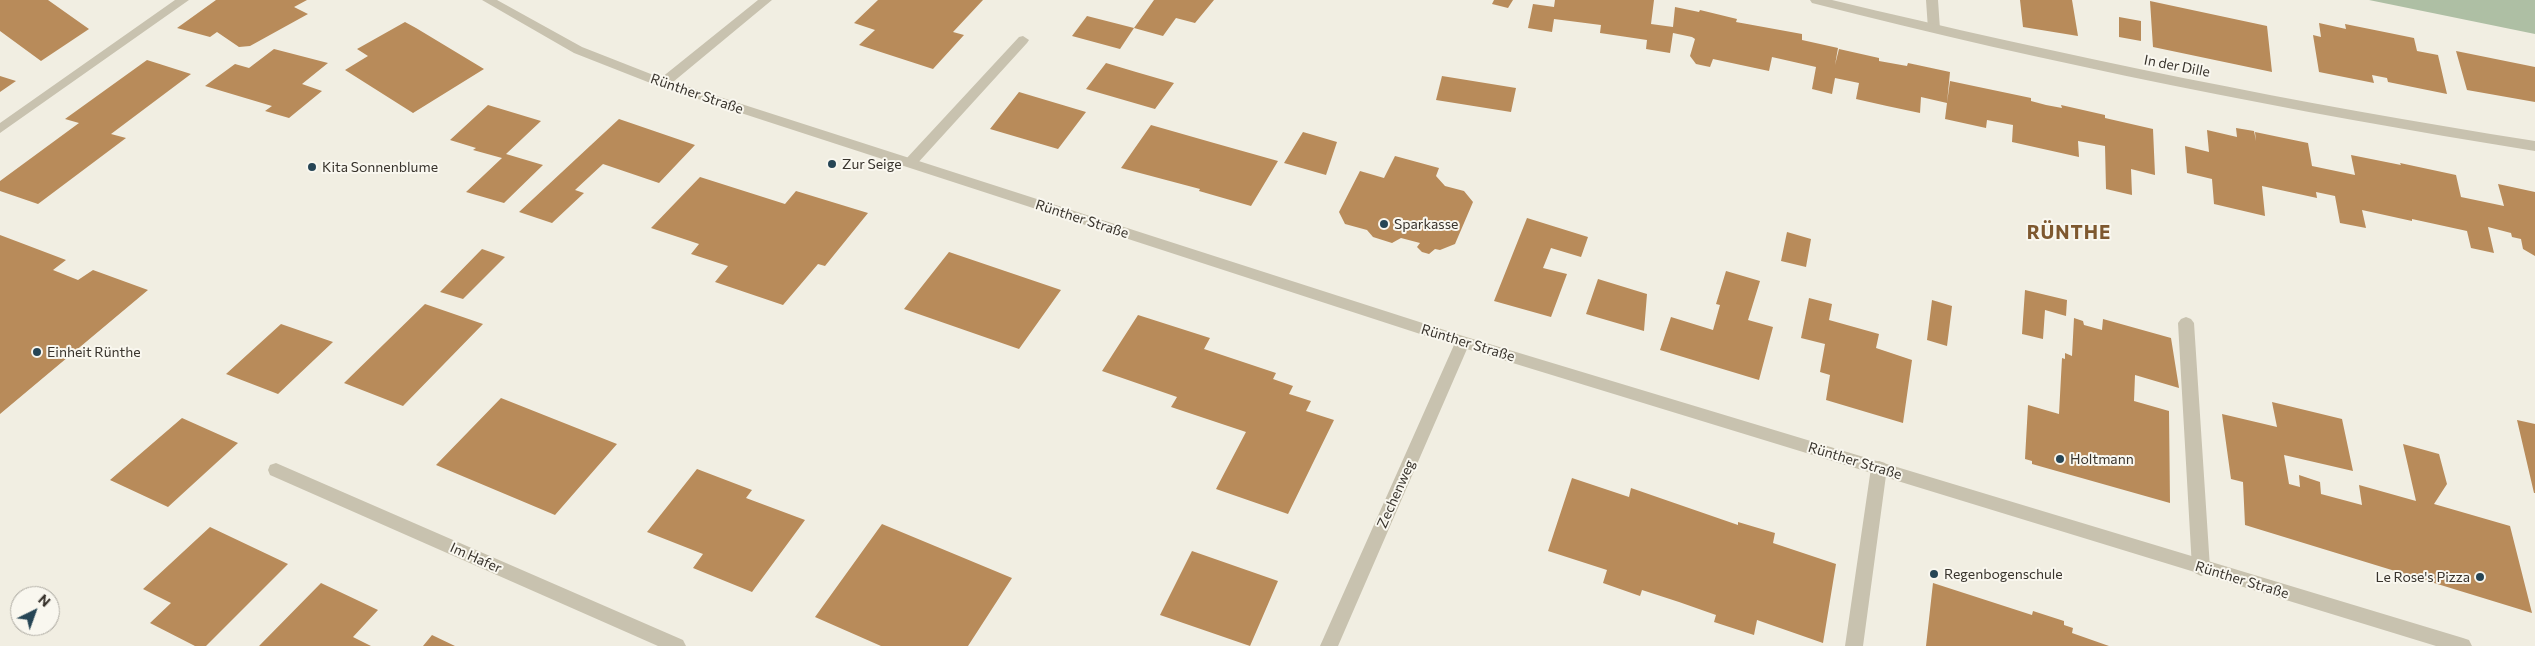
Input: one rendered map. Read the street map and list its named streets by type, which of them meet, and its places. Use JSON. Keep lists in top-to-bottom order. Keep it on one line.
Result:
{"streets":{"street":["In der Dille","Rünther Straße","Zechenweg","Im Hafer"]},"crossings":[["Rünther Straße","Zechenweg"]],"districts":["RÜNTHE"],"places":["Zur Seige","Kita Sonnenblume","Sparkasse","Einheit Rünthe","Holtmann","Regenbogenschule","Le Rose's Pizza"],"north":"top right"}
